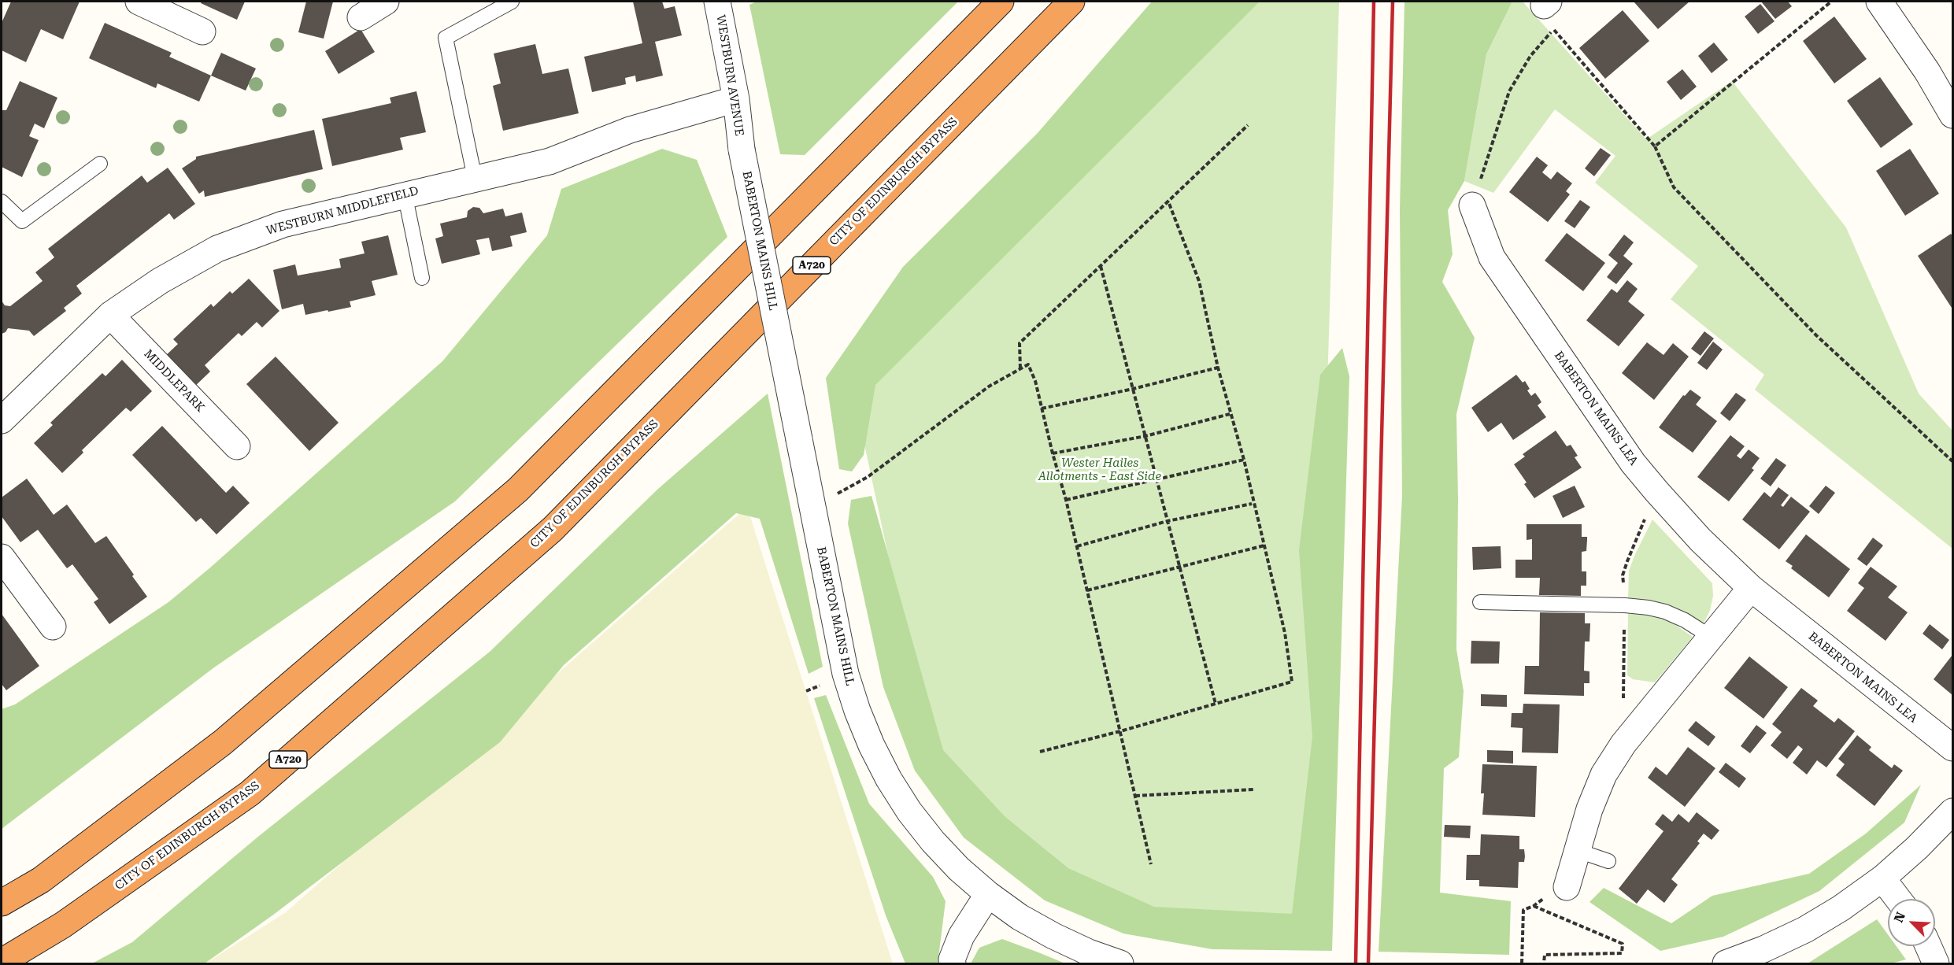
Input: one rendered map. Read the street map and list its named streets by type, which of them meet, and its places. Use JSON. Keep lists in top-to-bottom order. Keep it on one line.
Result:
{"streets":{"highway":["CITY OF EDINBURGH BYPASS","A720"],"street":["WESTBURN AVENUE","WESTBURN MIDDLEFIELD","BABERTON MAINS HILL","MIDDLEPARK","BABERTON MAINS LEA"]},"crossings":[["WESTBURN AVENUE","WESTBURN MIDDLEFIELD"],["WESTBURN AVENUE","BABERTON MAINS HILL"],["WESTBURN MIDDLEFIELD","MIDDLEPARK"]],"parks":["Wester Hailes Allotments - East Side"],"north":"top left"}
